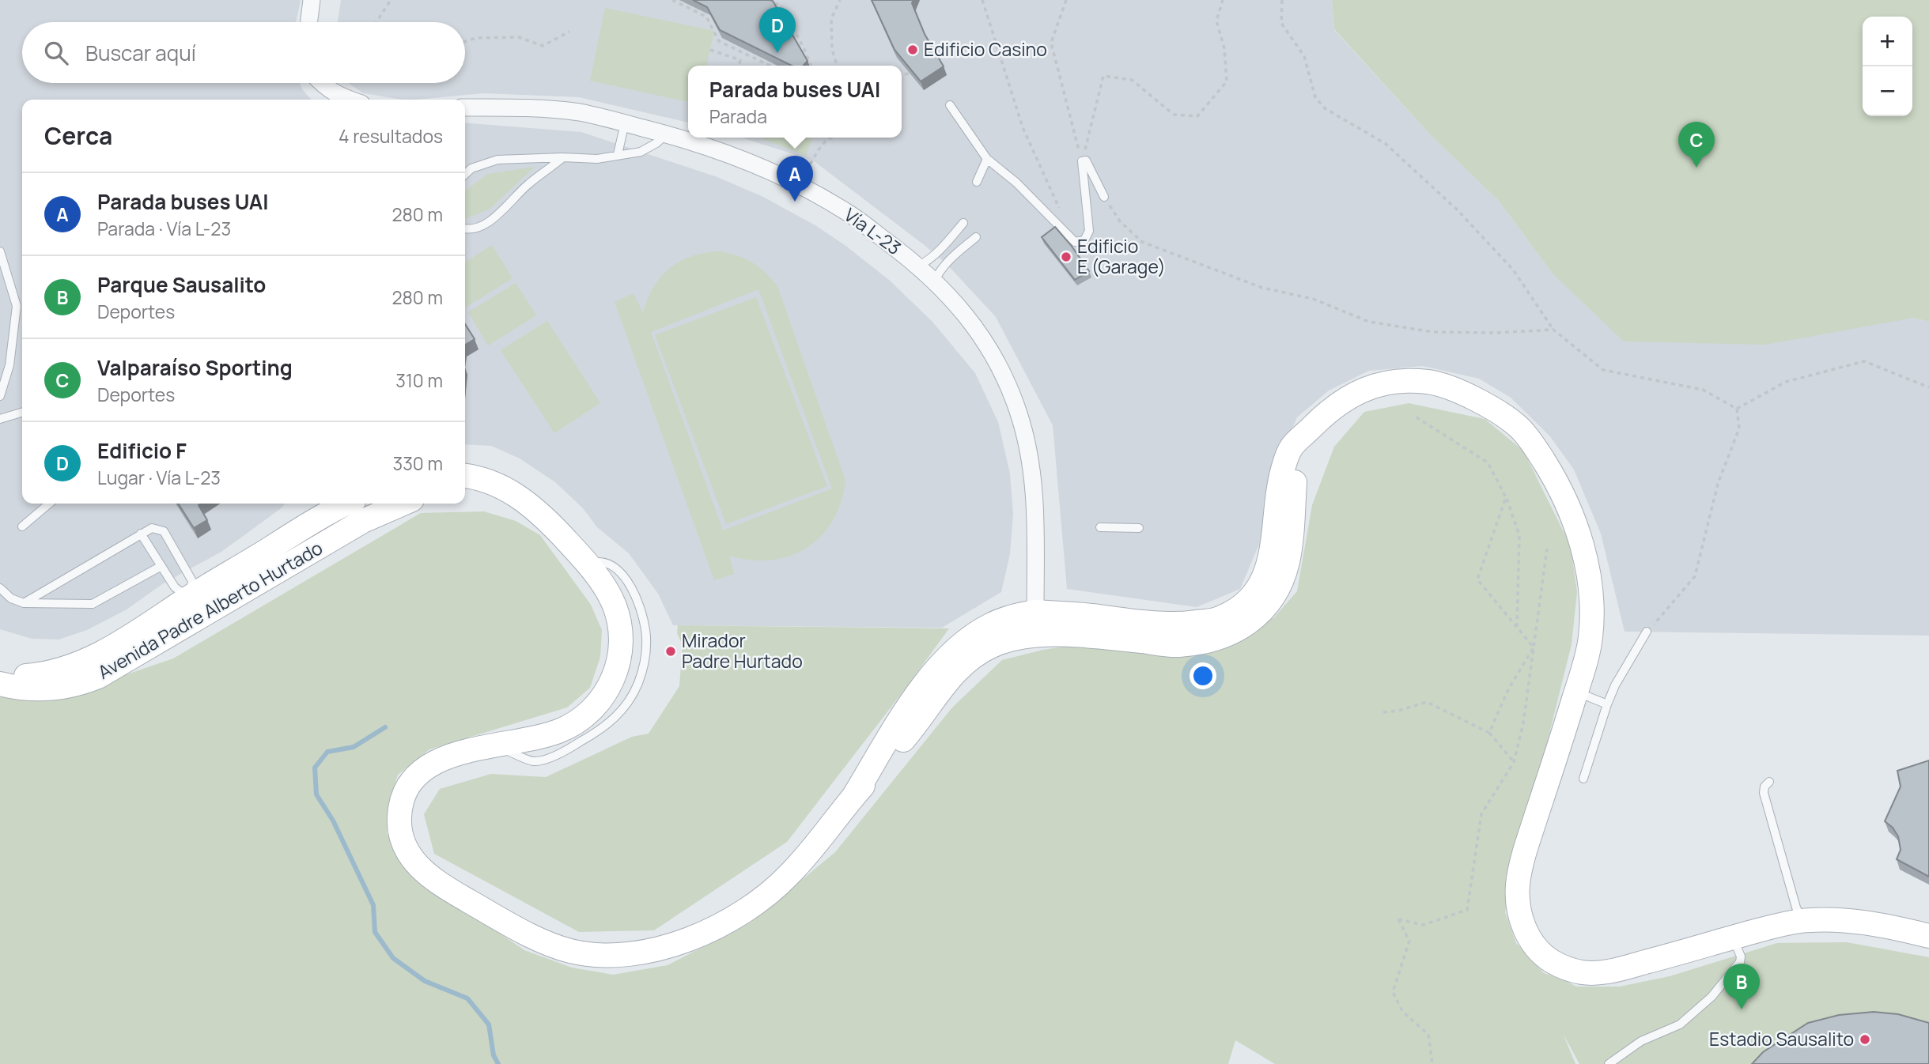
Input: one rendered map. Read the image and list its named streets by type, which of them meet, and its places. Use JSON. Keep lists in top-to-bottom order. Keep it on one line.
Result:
{"streets":{"main road":["Avenida Padre Alberto Hurtado"],"street":["Vía L-23"]},"places":["Edificio Casino","Edificio E (Garage)","Mirador Padre Hurtado","Estadio Sausalito"],"page":{"pins":["D","C","A","B"],"map_buttons":["+","−"],"search":"Buscar aquí","popup":["Parada buses UAI","Parada"],"heading":["Cerca","4 resultados"],"list":[{"mark":"A","name":"Parada buses UAI","note":"Parada · Vía L-23","value":"280 m"},{"mark":"B","name":"Parque Sausalito","note":"Deportes","value":"280 m"},{"mark":"C","name":"Valparaíso Sporting","note":"Deportes","value":"310 m"},{"mark":"D","name":"Edificio F","note":"Lugar · Vía L-23","value":"330 m"}]}}
